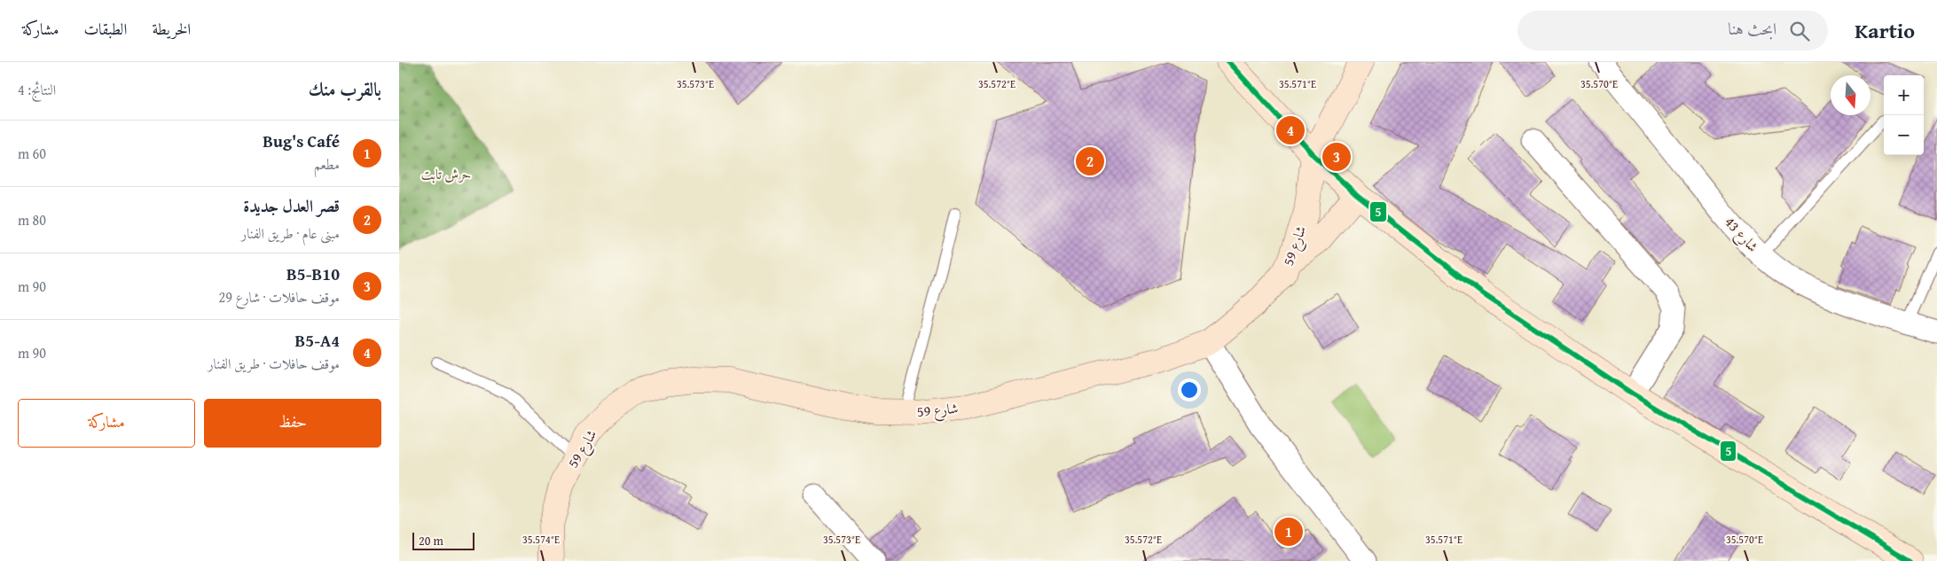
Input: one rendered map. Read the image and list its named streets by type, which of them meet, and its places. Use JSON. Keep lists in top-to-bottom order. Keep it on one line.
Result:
{"streets":{"street":["شارع 43","شارع 59"]},"parks":["حرش تابت"],"lines":["transit line 5"],"scale_bar":"20 m","north":"bottom","page":{"header":"Kartio","search":"ابحث هنا","nav":["الخريطة","الطبقات","مشاركة"],"heading":["بالقرب منك","النتائج: 4"],"map_buttons":["+","−"],"pins":["4","3","2","1"],"list":[{"mark":"1","name":"Bug's Café","note":"مطعم","value":"60 m"},{"mark":"2","name":"قصر العدل جديدة","note":"مبنى عام · طريق الفنار","value":"80 m"},{"mark":"3","name":"B5-B10","note":"موقف حافلات · شارع 29","value":"90 m"},{"mark":"4","name":"B5-A4","note":"موقف حافلات · طريق الفنار","value":"90 m"}],"buttons":["حفظ","مشاركة"],"scale":"20 m"},"coordinates":["35.573°E","35.572°E","35.571°E","35.570°E","35.574°E"]}
